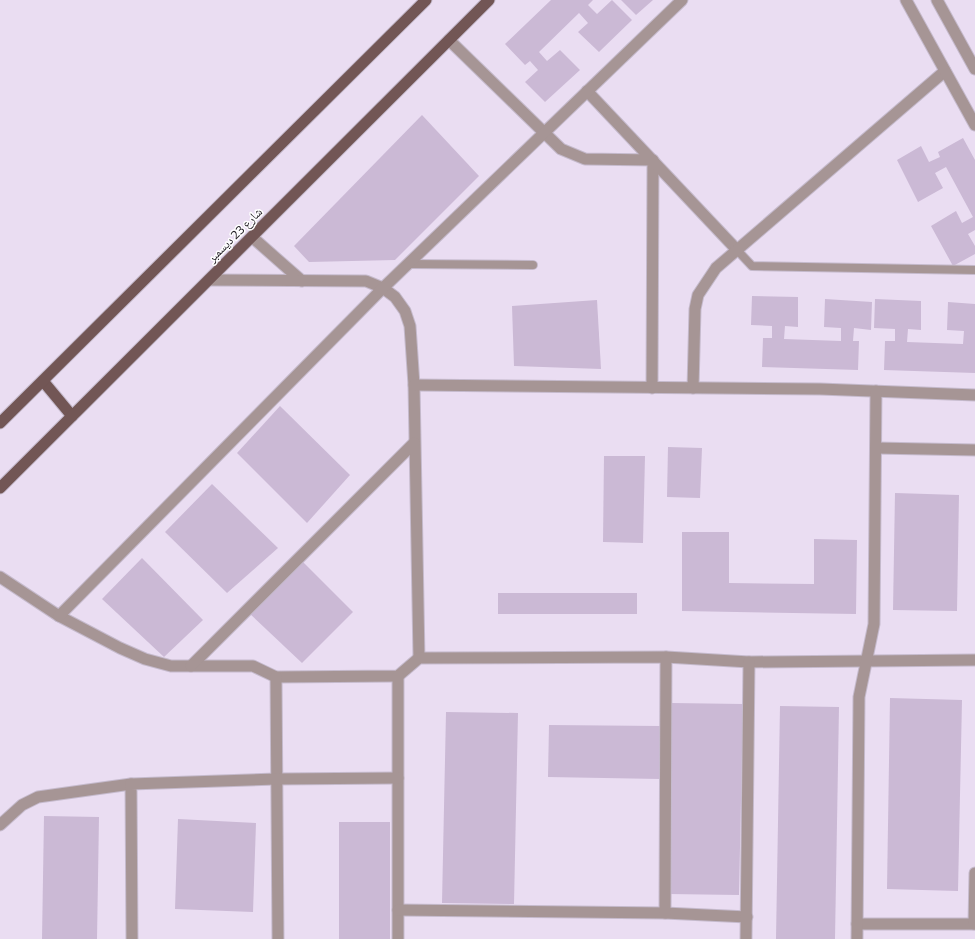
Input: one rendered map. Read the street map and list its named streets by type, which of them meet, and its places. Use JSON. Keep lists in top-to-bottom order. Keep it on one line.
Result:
{"streets":{"main road":["شارع 23 ديسمبر"]}}
